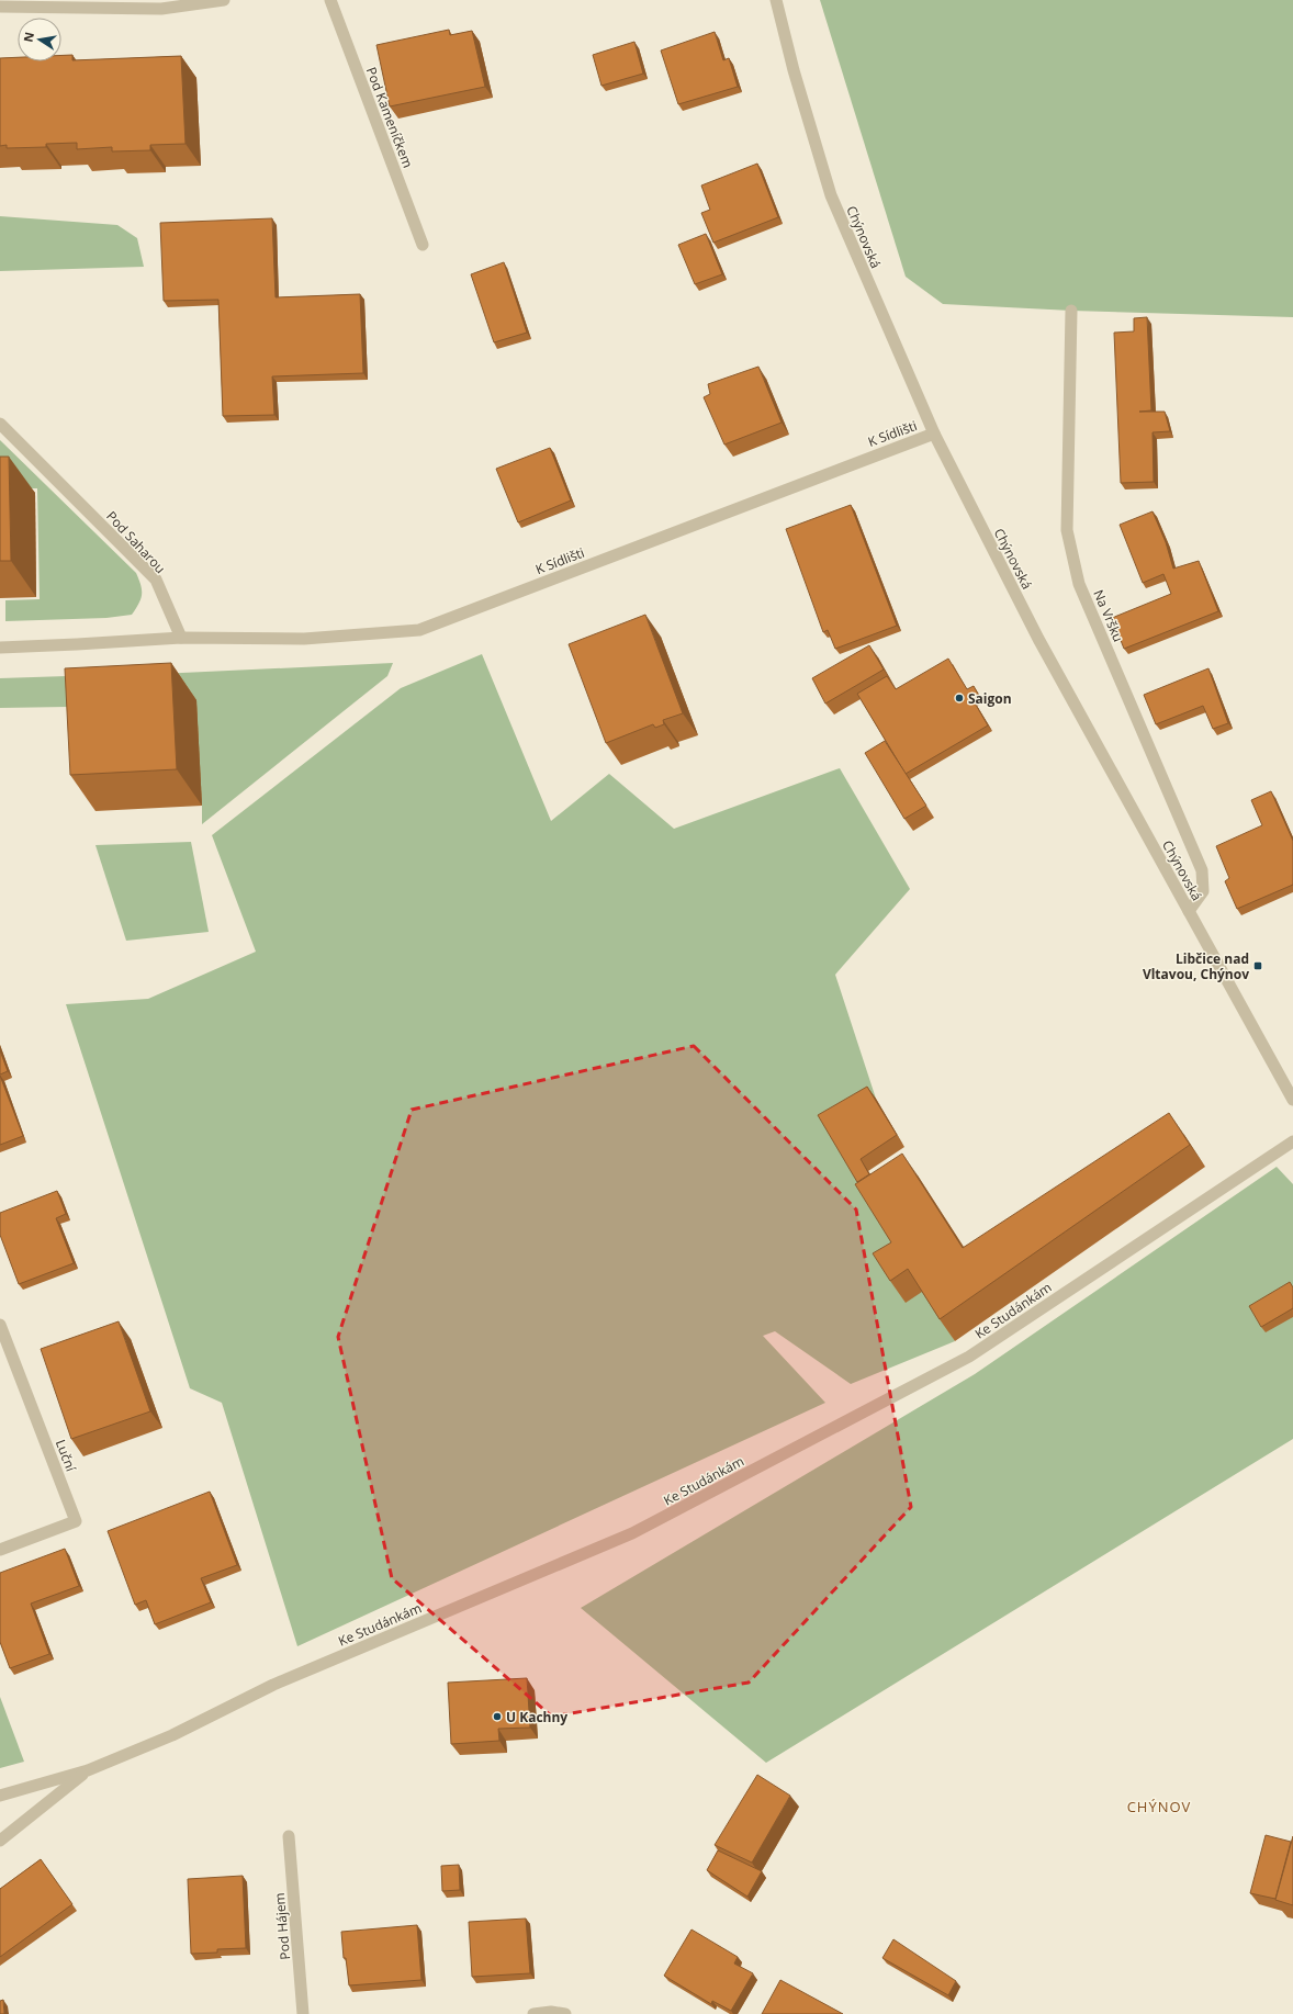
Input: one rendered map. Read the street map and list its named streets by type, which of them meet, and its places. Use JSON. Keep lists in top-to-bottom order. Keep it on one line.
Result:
{"streets":{"street":["Pod Kameníčkem","Chýnovská","K Sídlišti","Pod Saharou","Na Vršku","Ke Studánkám","Luční","Pod Hájem"]},"crossings":[["Chýnovská","K Sídlišti"],["Chýnovská","Na Vršku"],["K Sídlišti","Pod Saharou"]],"districts":["CHÝNOV"],"places":{"other":["Saigon","U Kachny"],"transit":["Libčice nad Vltavou, Chýnov"]},"north":"left"}
